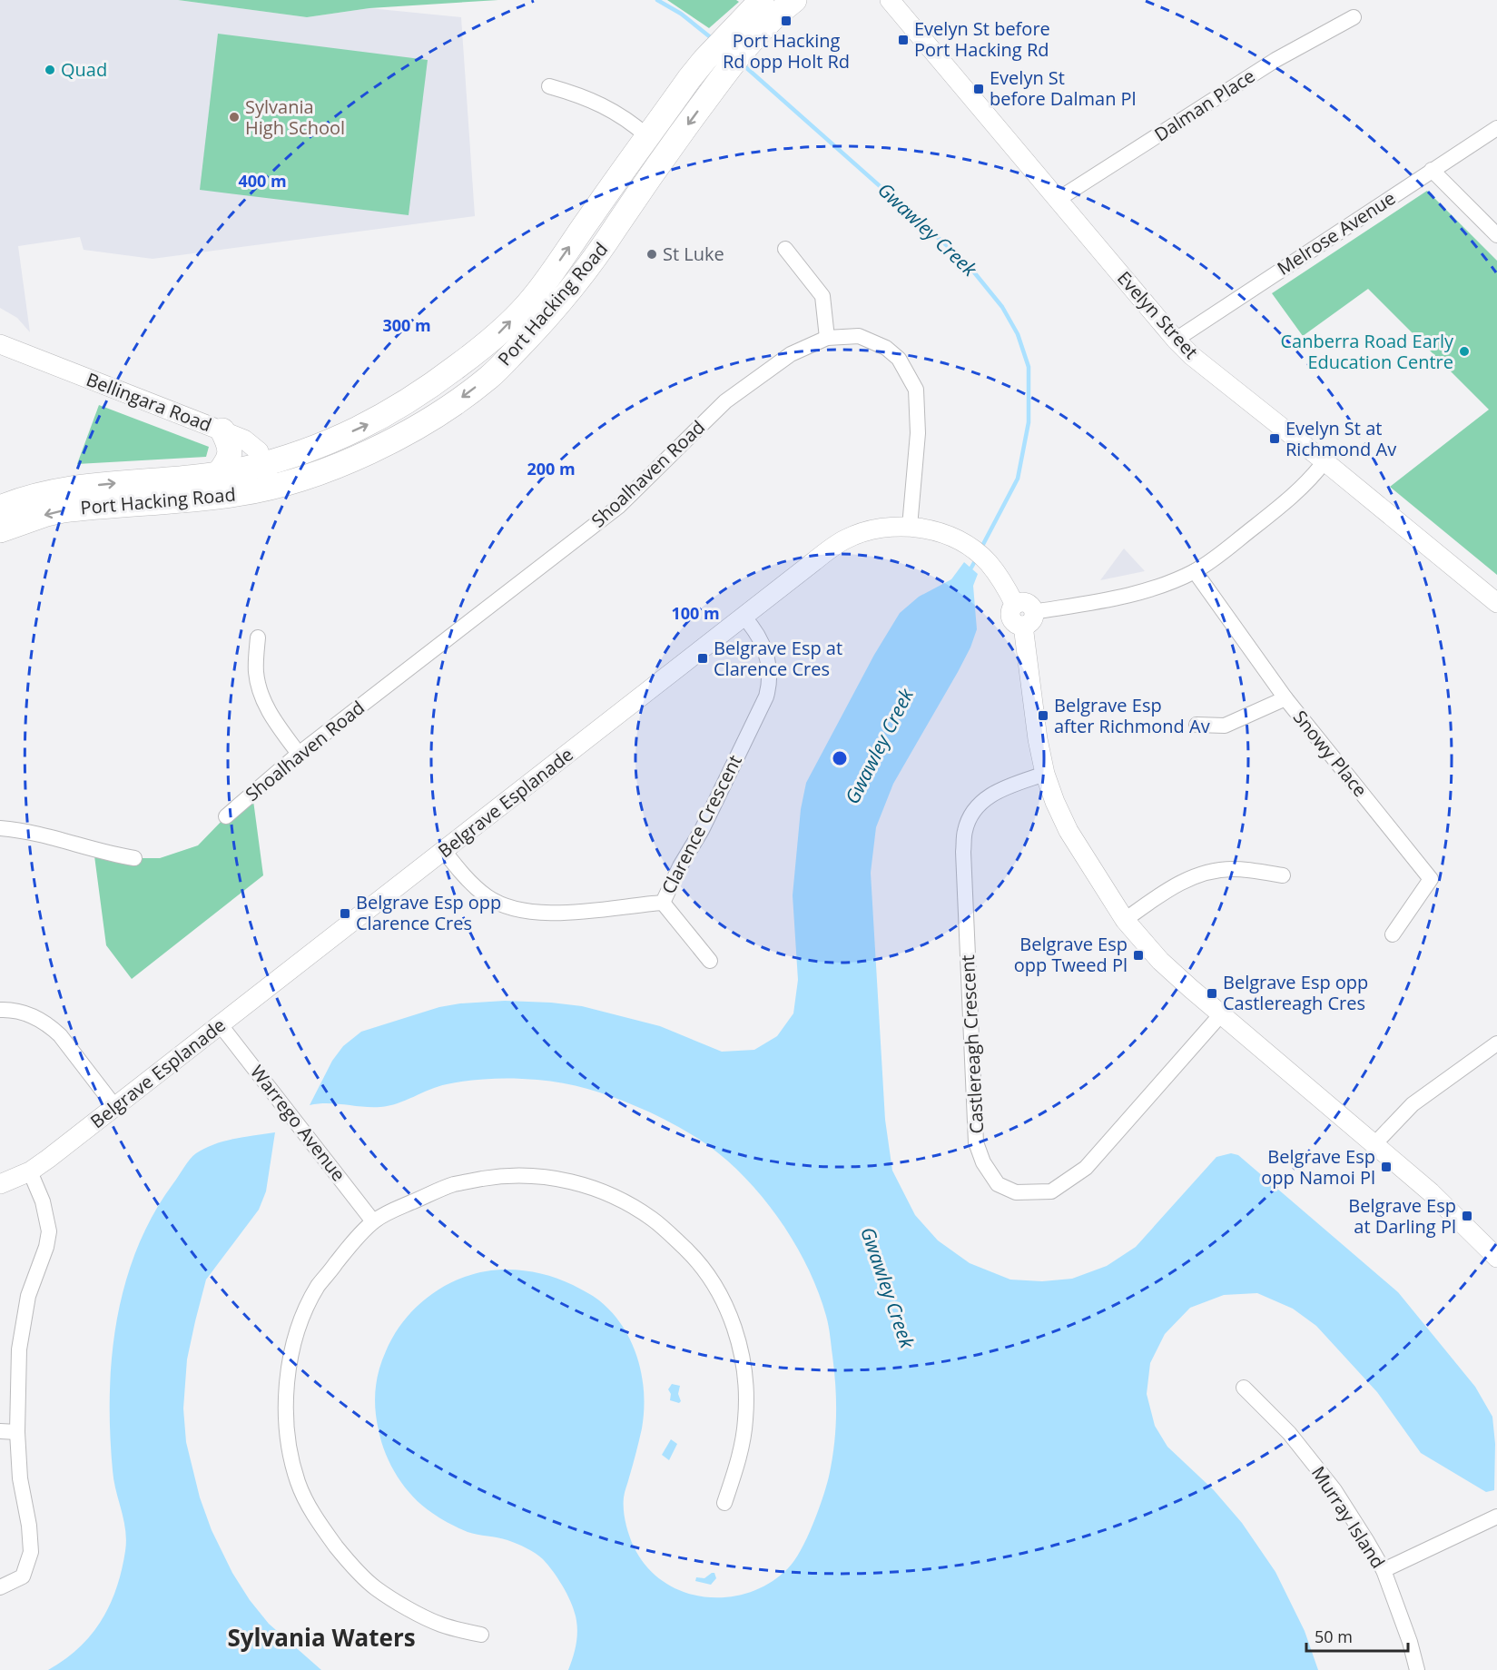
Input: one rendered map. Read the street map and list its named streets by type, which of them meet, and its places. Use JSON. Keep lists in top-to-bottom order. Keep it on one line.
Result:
{"streets":{"main road":["Port Hacking Road"],"street":["Dalman Place","Melrose Avenue","Evelyn Street","Bellingara Road","Shoalhaven Road","Snowy Place","Belgrave Esplanade","Clarence Crescent","Castlereagh Crescent","Warrego Avenue","Murray Island"]},"crossings":[["Dalman Place","Evelyn Street"],["Melrose Avenue","Evelyn Street"],["Port Hacking Road","Bellingara Road"],["Shoalhaven Road","Belgrave Esplanade"],["Belgrave Esplanade","Clarence Crescent"],["Belgrave Esplanade","Warrego Avenue"]],"districts":["Sylvania Waters"],"water":["Gwawley Creek"],"places":{"transit":["Port Hacking Rd opp Holt Rd","Evelyn St before Port Hacking Rd","Evelyn St before Dalman Pl","Evelyn St at Richmond Av","Belgrave Esp at Clarence Cres","Belgrave Esp after Richmond Av","Belgrave Esp opp Clarence Cres","Belgrave Esp opp Tweed Pl","Belgrave Esp opp Castlereagh Cres","Belgrave Esp opp Namoi Pl","Belgrave Esp at Darling Pl"],"other":["Quad","Sylvania High School","St Luke","Canberra Road Early Education Centre"]},"scale_bar":"50 m","rings":["400 m","300 m","200 m","100 m"]}
